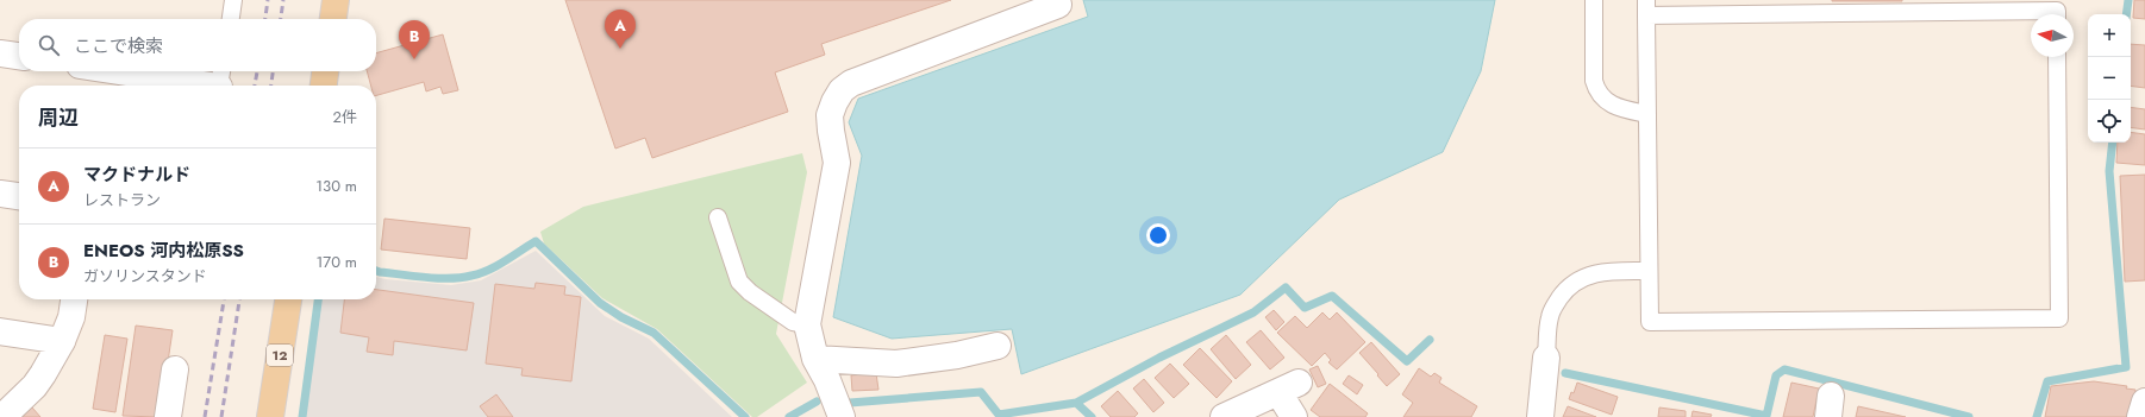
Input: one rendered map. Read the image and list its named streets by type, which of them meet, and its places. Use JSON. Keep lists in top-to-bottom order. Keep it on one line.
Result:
{"streets":{"main road":["12"]},"north":"left","page":{"pins":["A","B"],"map_buttons":["+","−"],"search":"ここで検索","heading":["周辺","2件"],"list":[{"mark":"A","name":"マクドナルド","note":"レストラン","value":"130 m"},{"mark":"B","name":"ENEOS 河内松原SS","note":"ガソリンスタンド","value":"170 m"}]}}
